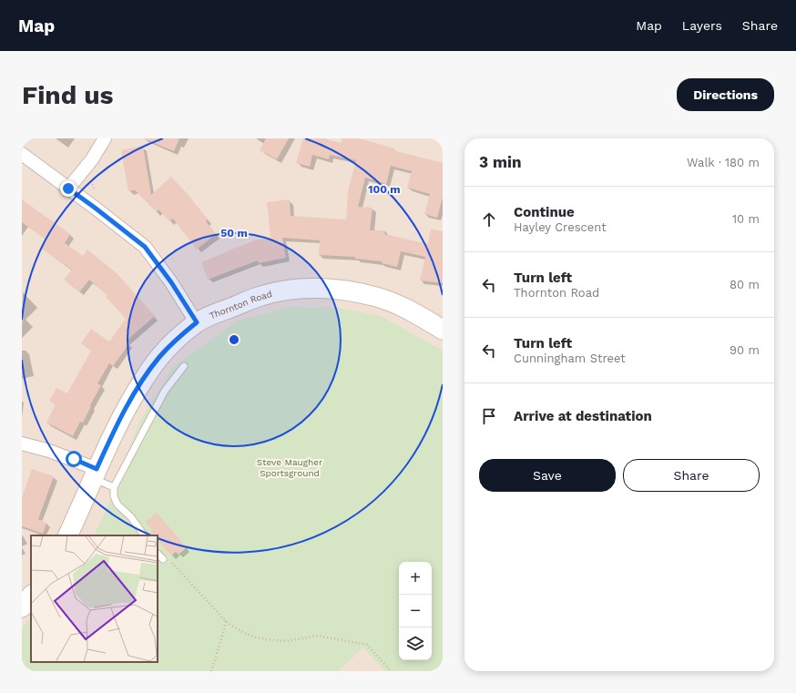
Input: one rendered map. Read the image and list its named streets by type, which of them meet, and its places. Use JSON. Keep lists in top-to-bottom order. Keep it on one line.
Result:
{"streets":{"street":["Thornton Road"]},"parks":["Steve Maugher Sportsground"],"page":{"header":"Map","nav":["Map","Layers","Share"],"buttons":["Directions",["Save","Share"]],"title":"Find us","heading":["3 min","Walk · 180 m"],"list":[["Continue","Hayley Crescent","10 m"],["Turn left","Thornton Road","80 m"],["Turn left","Cunningham Street","90 m"],"Arrive at destination"],"map_buttons":["+","−"]},"rings":["100 m","50 m"]}
